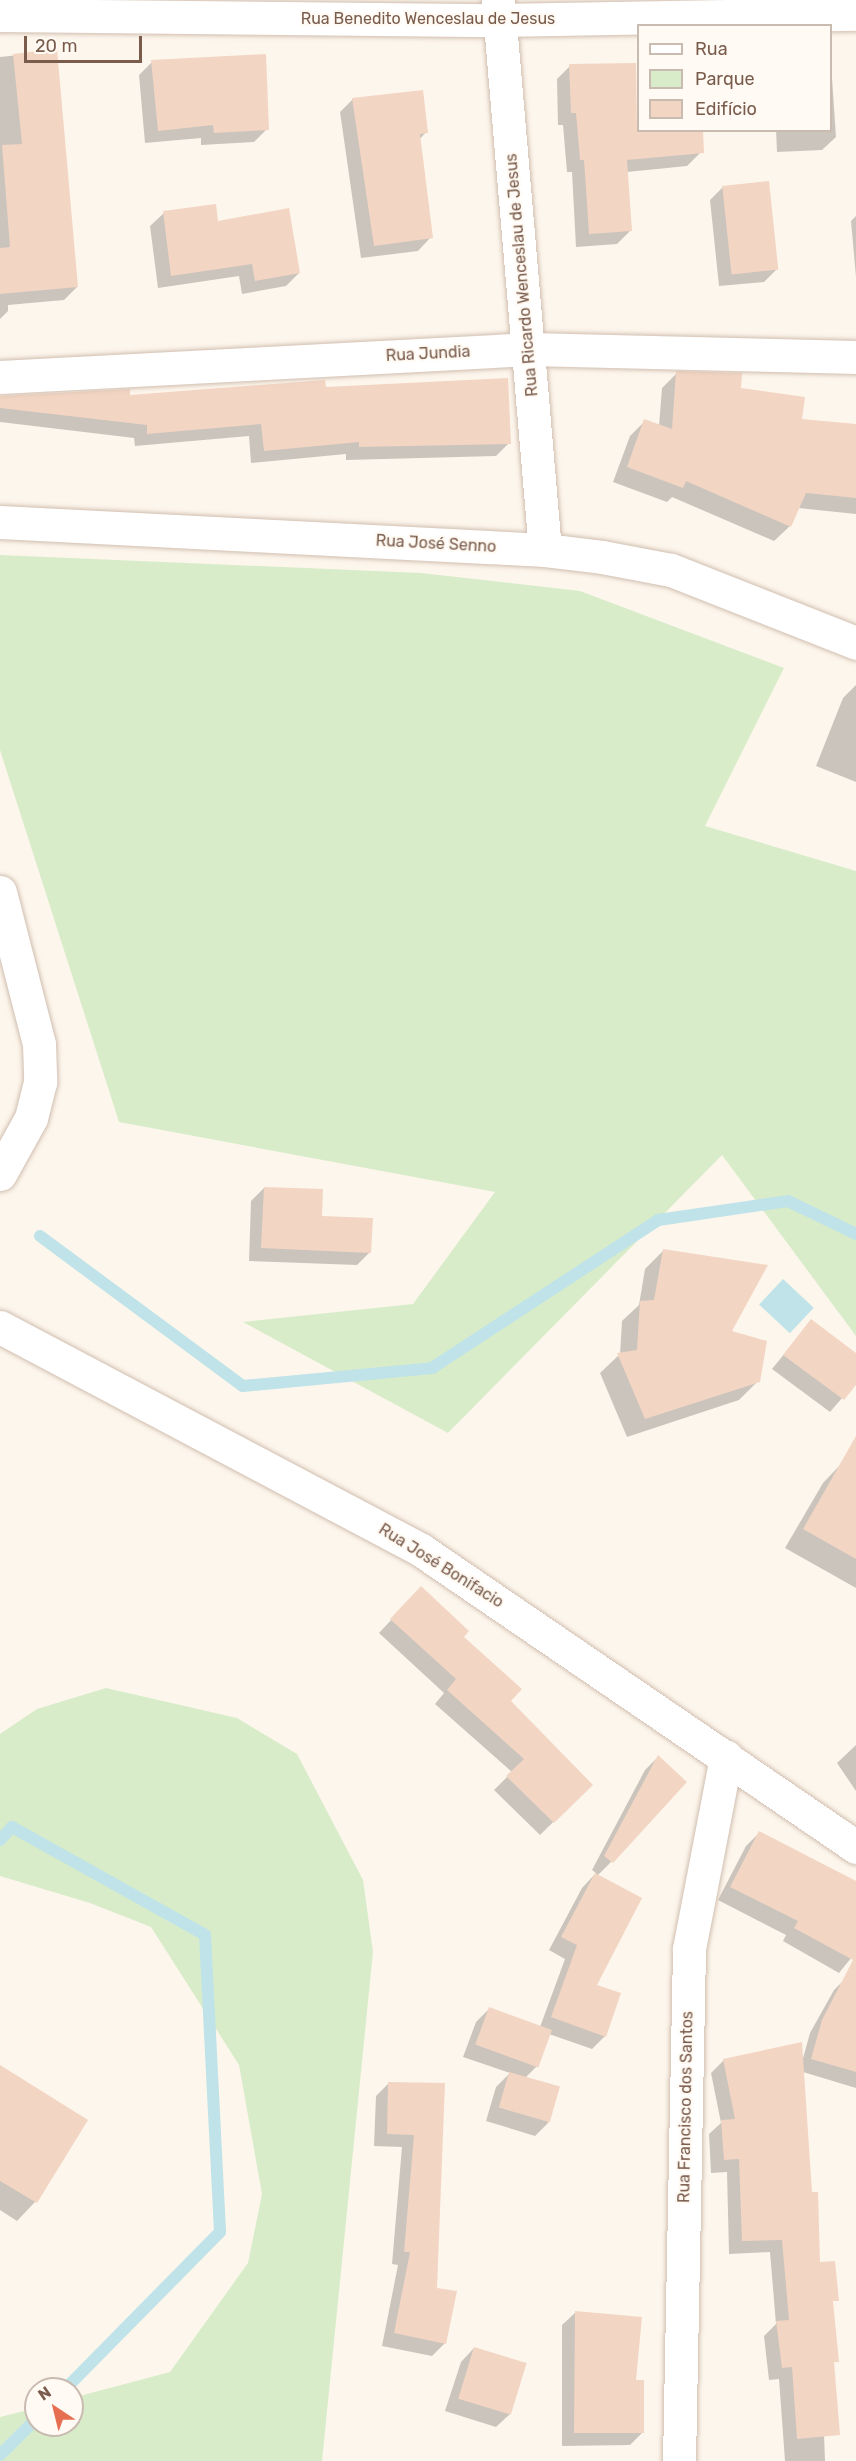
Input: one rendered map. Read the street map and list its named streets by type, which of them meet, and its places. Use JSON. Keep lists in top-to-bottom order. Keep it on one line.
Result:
{"streets":{"street":["Rua Benedito Wenceslau de Jesus","Rua Ricardo Wenceslau de Jesus","Rua Jundia","Rua José Senno","Rua José Bonifacio","Rua Francisco dos Santos"]},"crossings":[["Rua Benedito Wenceslau de Jesus","Rua Ricardo Wenceslau de Jesus"],["Rua Ricardo Wenceslau de Jesus","Rua Jundia"],["Rua Ricardo Wenceslau de Jesus","Rua José Senno"],["Rua José Bonifacio","Rua Francisco dos Santos"]],"legend":["Rua","Parque","Edifício"],"scale_bar":"20 m","north":"top left"}
